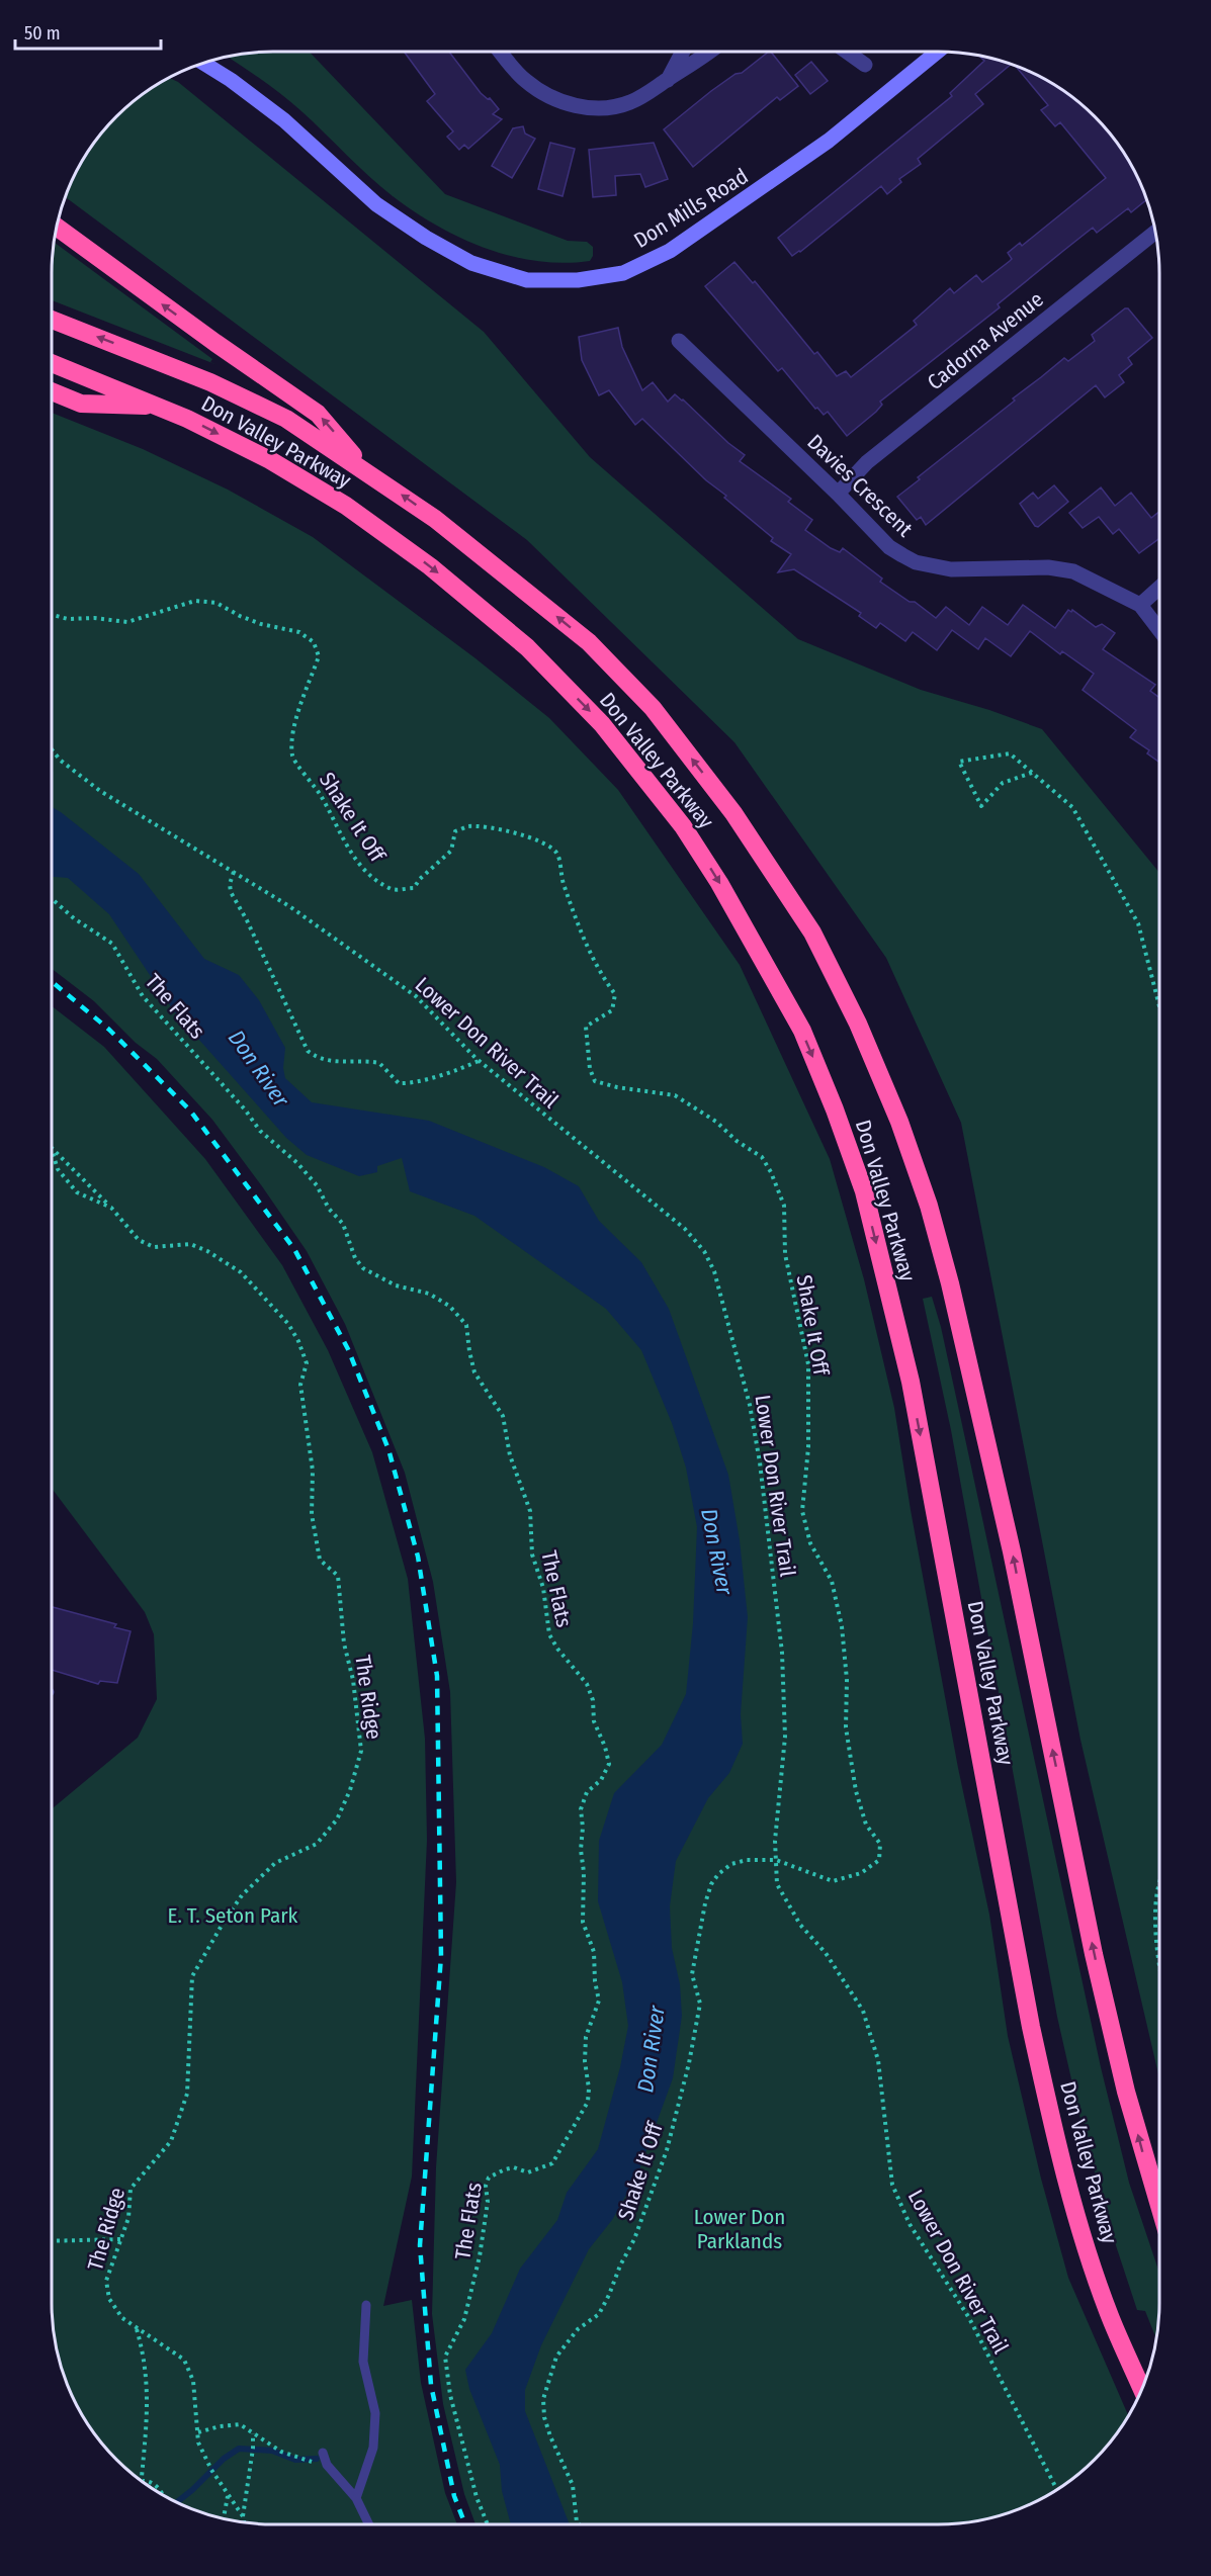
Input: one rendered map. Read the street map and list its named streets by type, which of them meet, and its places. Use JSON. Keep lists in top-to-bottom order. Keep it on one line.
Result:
{"streets":{"highway":["Don Valley Parkway"],"main road":["Don Mills Road"],"street":["Cadorna Avenue","Davies Crescent"],"path":["Shake It Off","The Flats","Lower Don River Trail","The Ridge"]},"crossings":[["Cadorna Avenue","Davies Crescent"],["Shake It Off","Lower Don River Trail"]],"water":["Don River"],"parks":["E. T. Seton Park","Lower Don Parklands"],"scale_bar":"50 m"}
